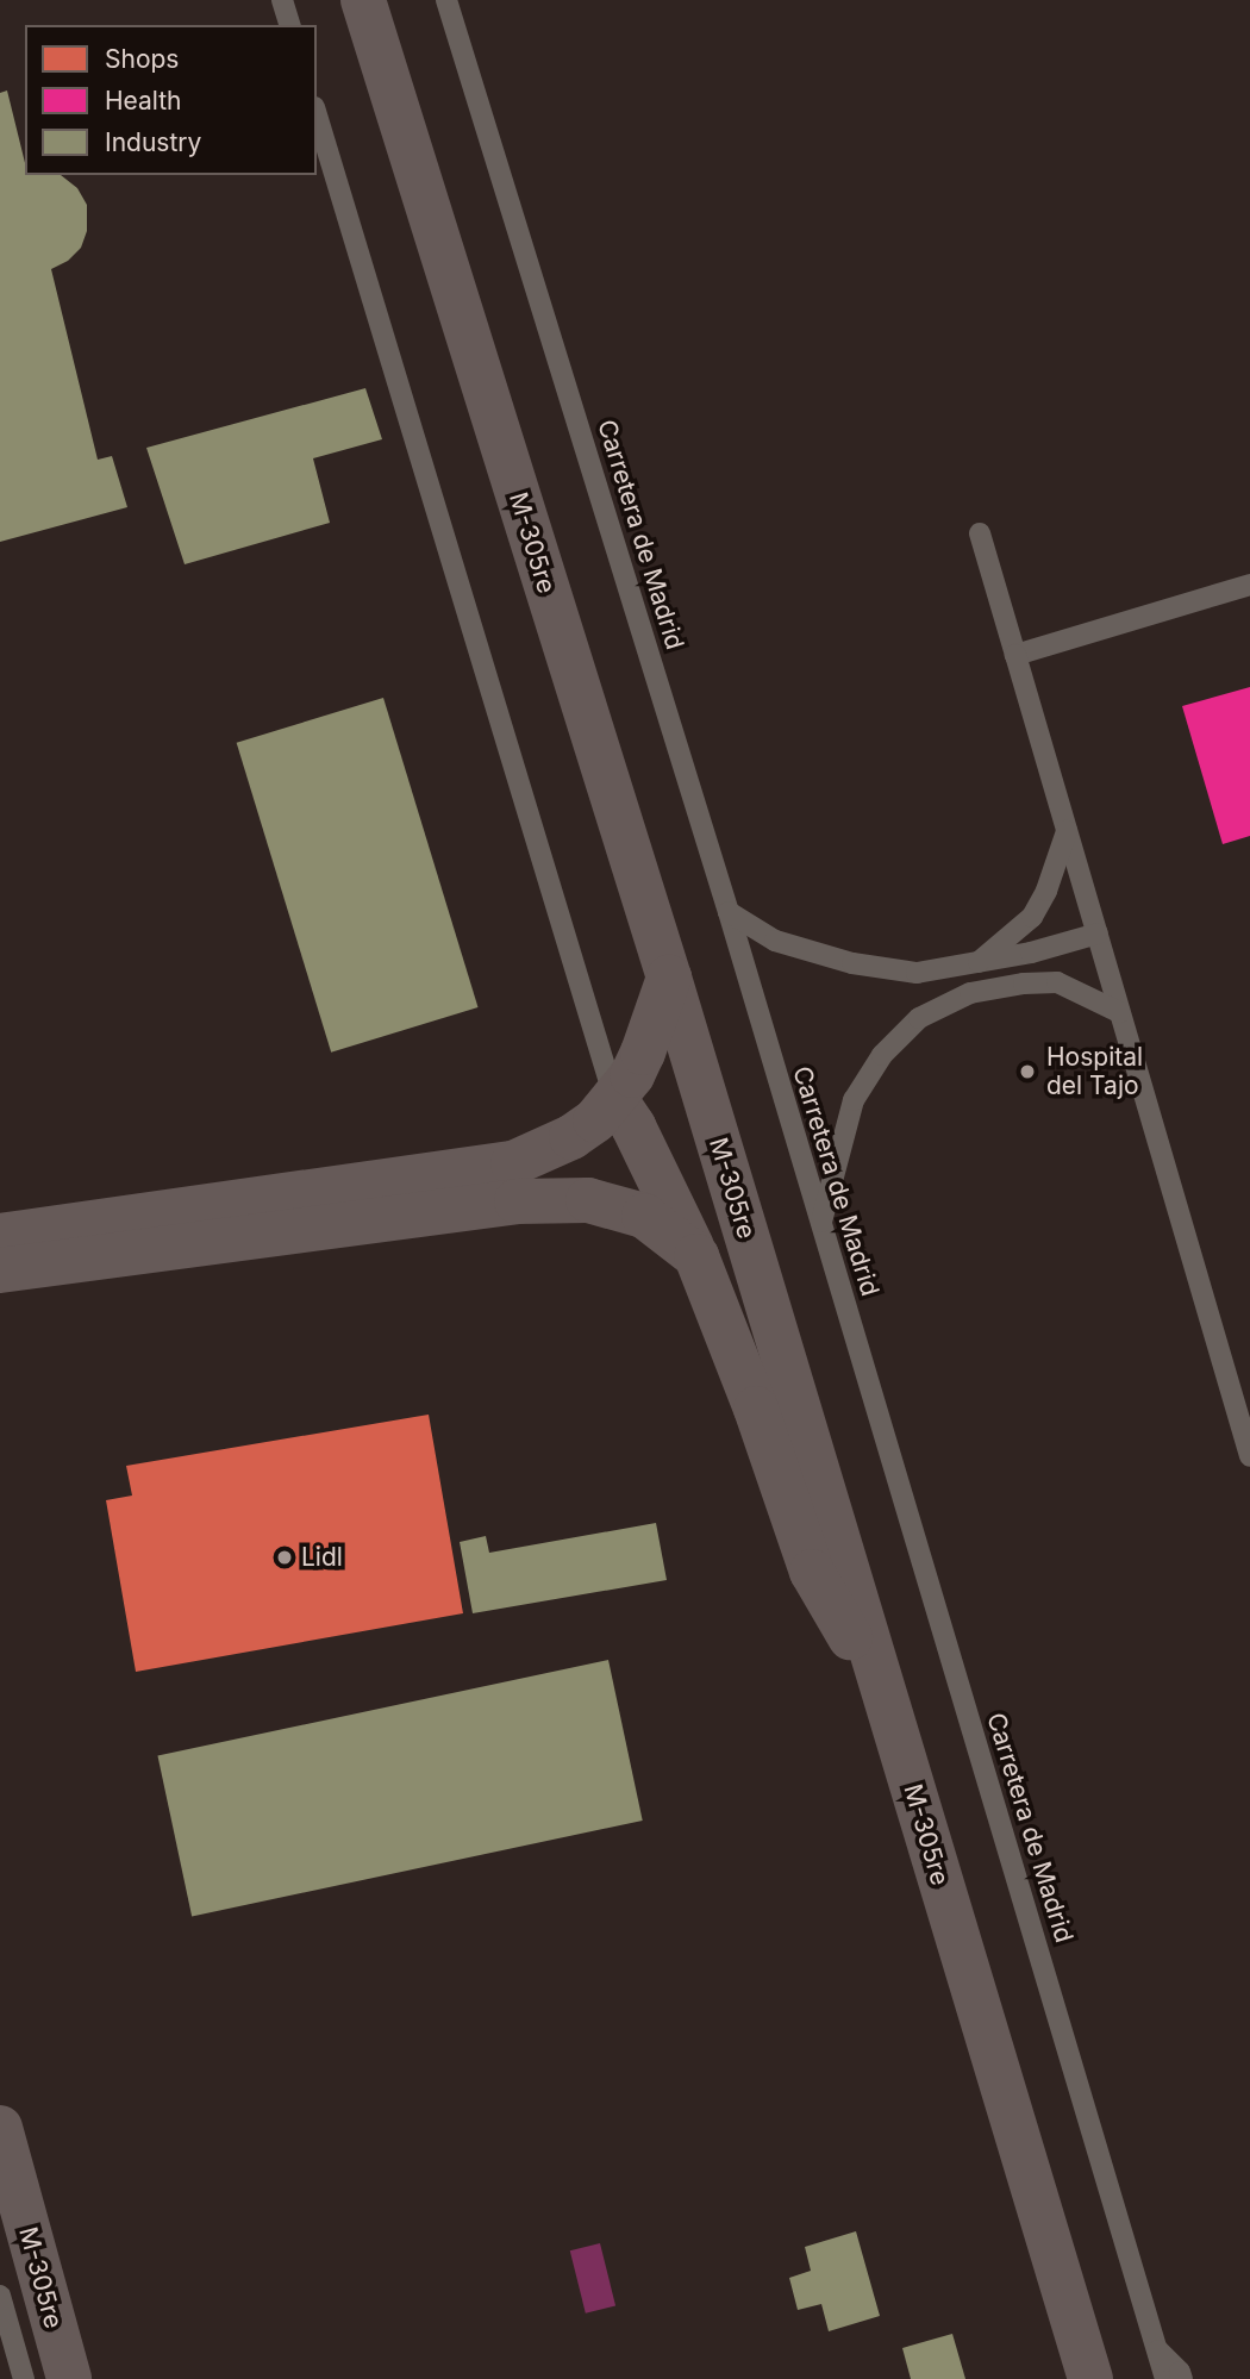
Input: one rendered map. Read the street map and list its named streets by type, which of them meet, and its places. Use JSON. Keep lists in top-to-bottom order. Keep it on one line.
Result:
{"streets":{"main road":["M-305re"],"lane":["Carretera de Madrid"]},"places":["Hospital del Tajo","Lidl"],"legend":["Shops","Health","Industry"]}
